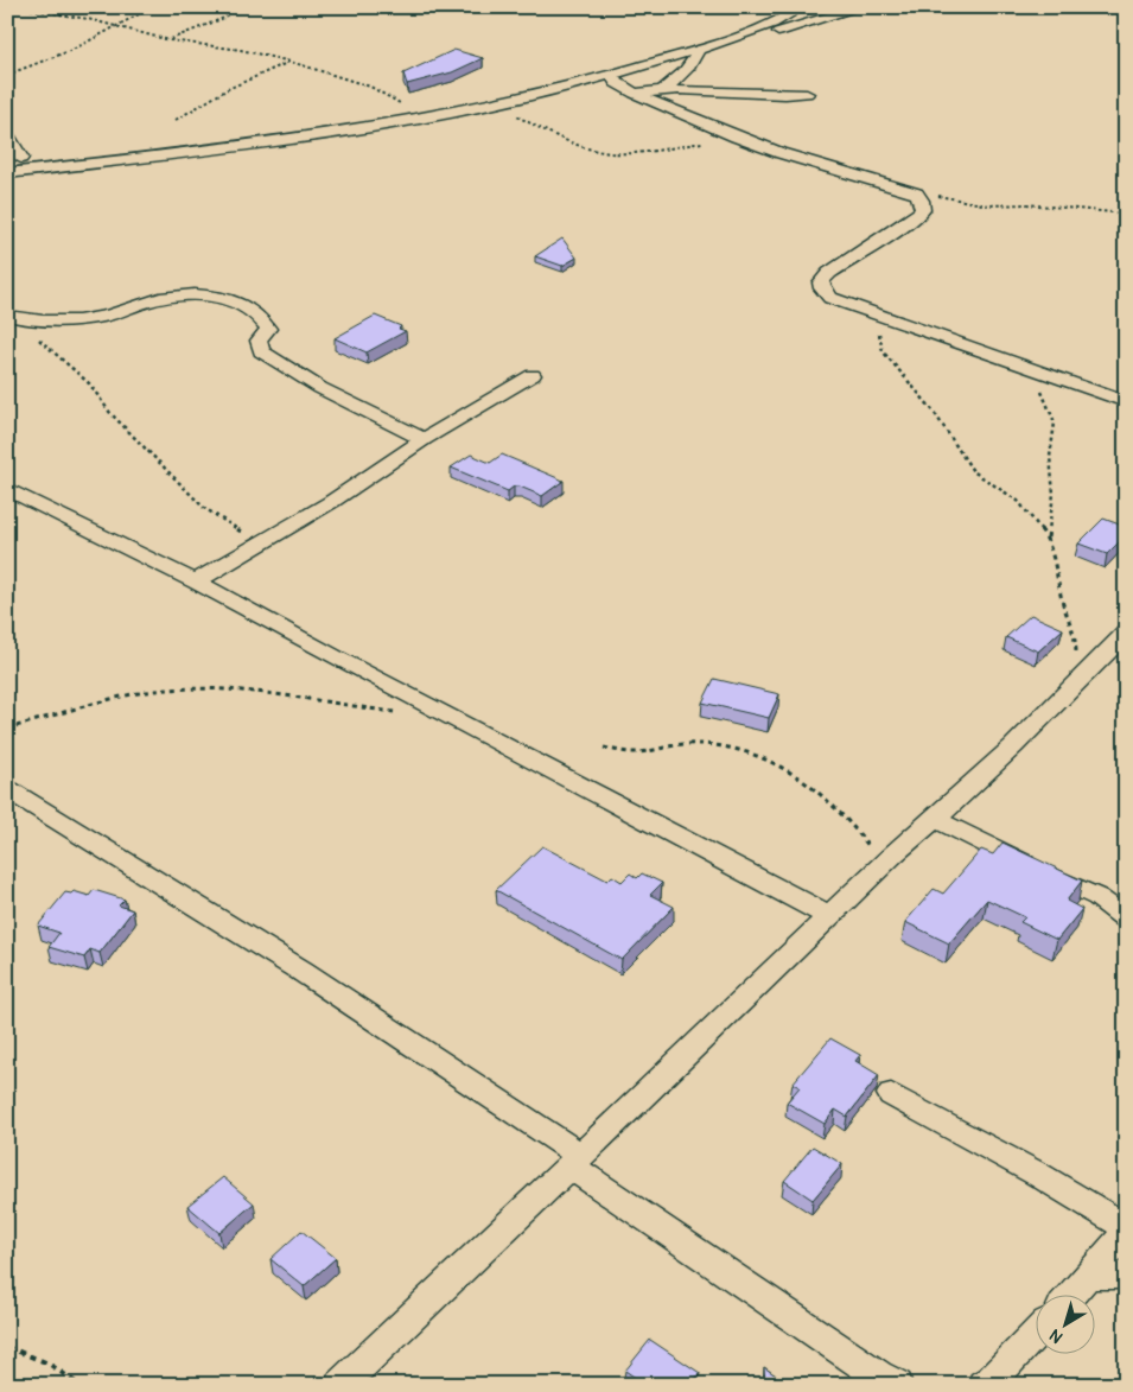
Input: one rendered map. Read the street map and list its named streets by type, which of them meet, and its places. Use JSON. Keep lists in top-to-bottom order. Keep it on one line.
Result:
{"north":"bottom left"}
